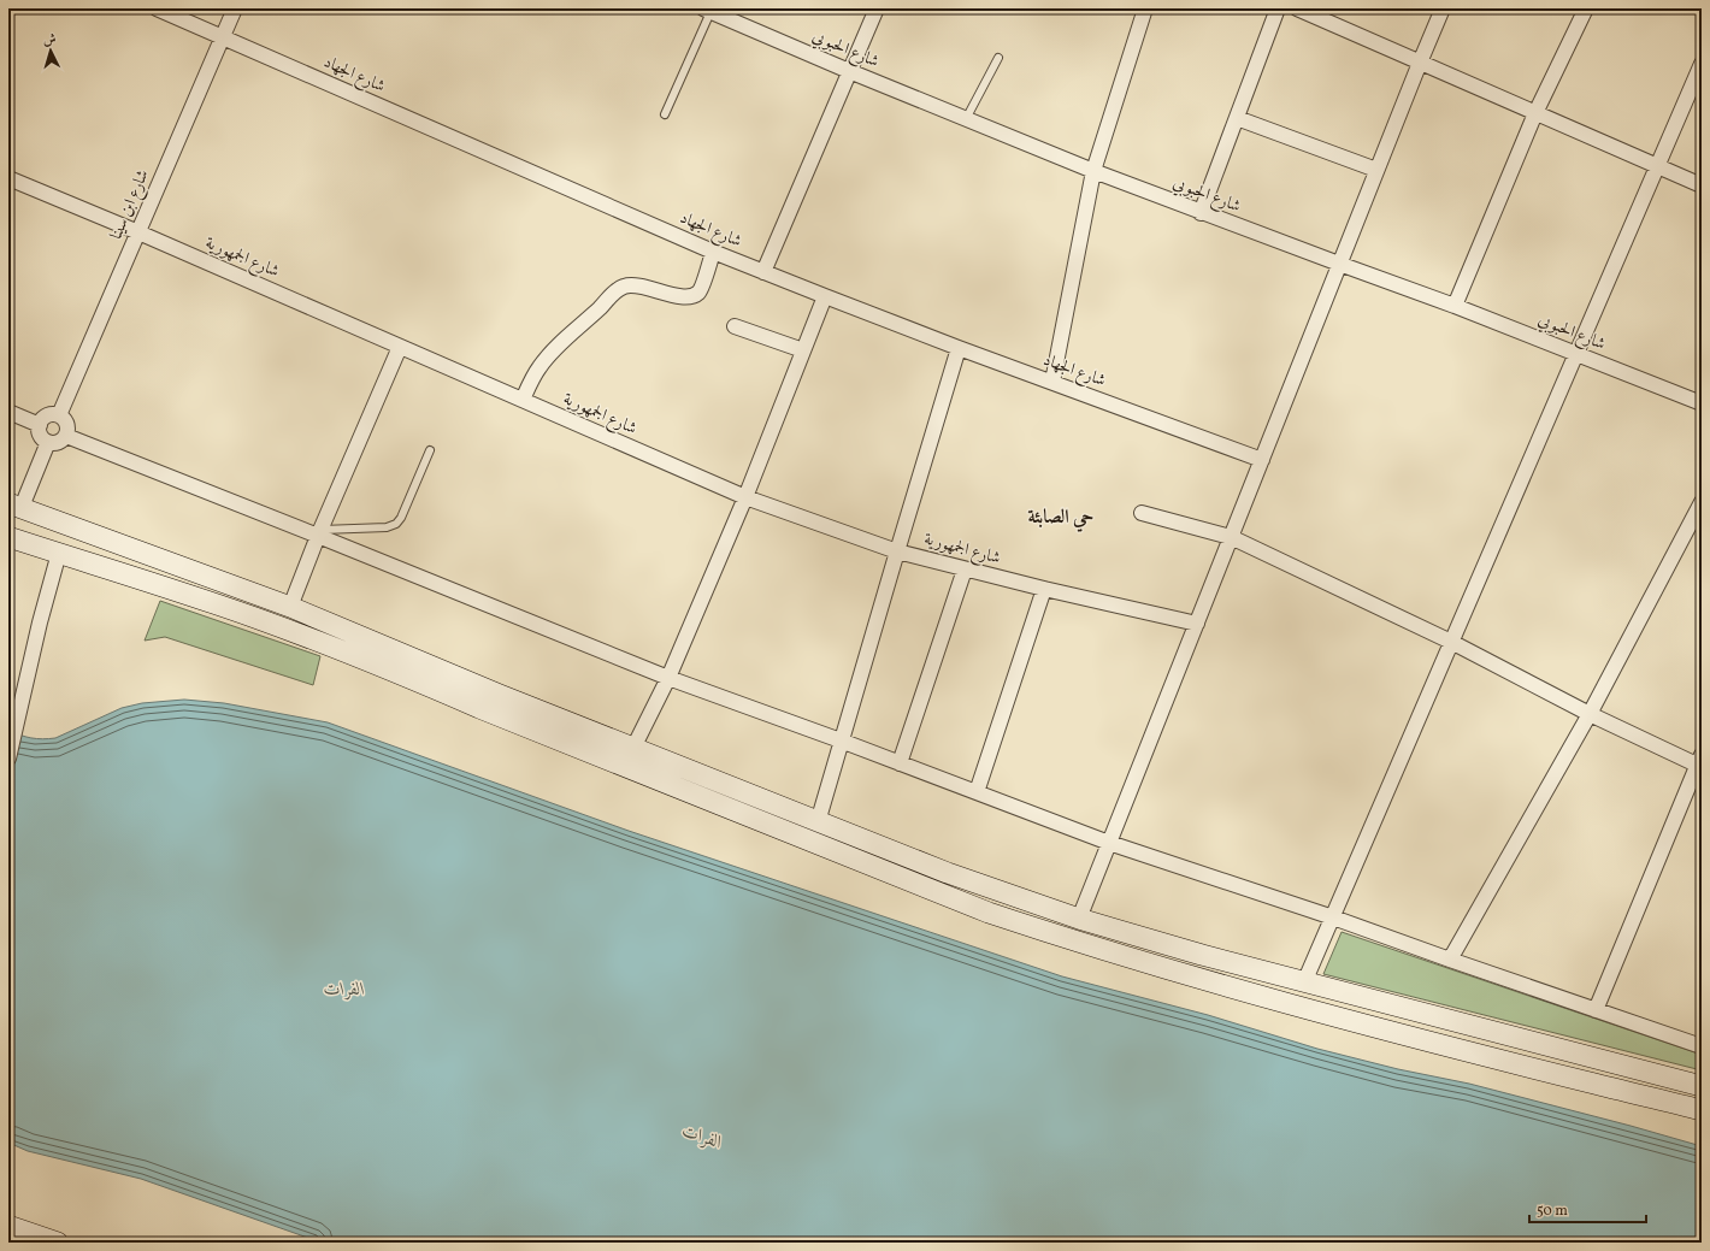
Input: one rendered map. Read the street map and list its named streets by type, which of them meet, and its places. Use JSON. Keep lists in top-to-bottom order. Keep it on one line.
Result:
{"streets":{"street":["شارع الحبوبي","شارع الجهاد","شارع ابن سينا","شارع الجمهورية"]},"crossings":[["شارع الجهاد","شارع ابن سينا"],["شارع ابن سينا","شارع الجمهورية"]],"districts":["حي الصابئة"],"water":["الفرات"],"scale_bar":"50 m","north":"top"}
